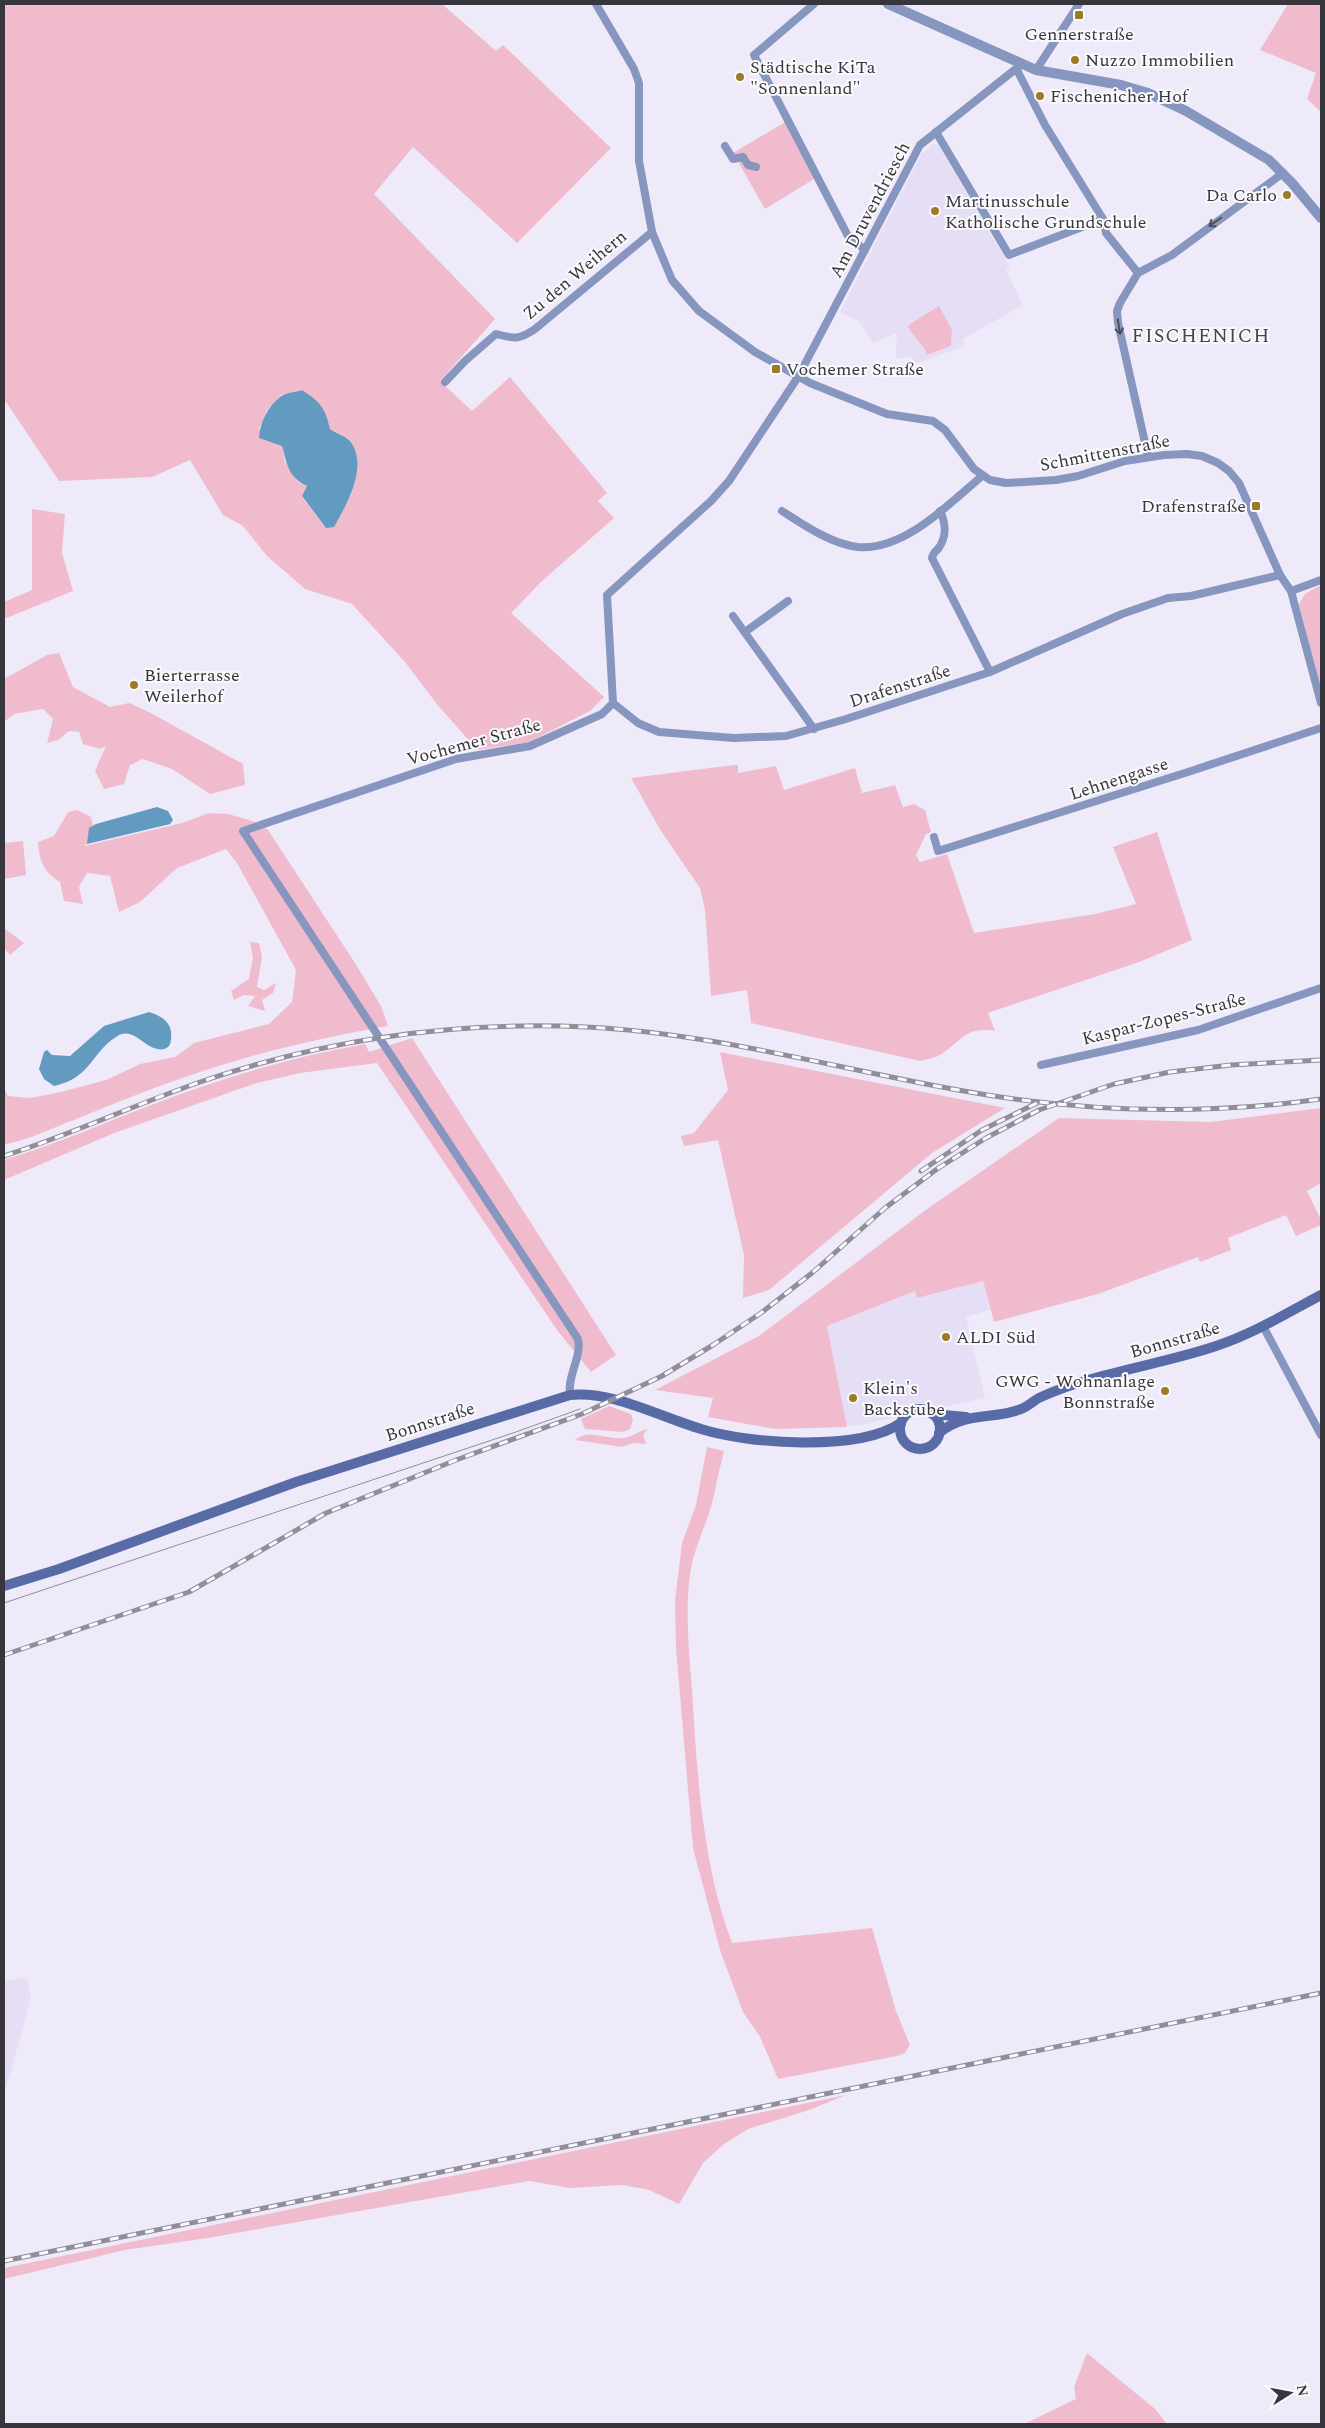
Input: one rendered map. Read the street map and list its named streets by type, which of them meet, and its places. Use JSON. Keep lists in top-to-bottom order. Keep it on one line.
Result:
{"streets":{"main road":["Bonnstraße"],"street":["Am Druvendriesch","Zu den Weihern","Schmittenstraße","Drafenstraße","Vochemer Straße","Lehnengasse","Kaspar-Zopes-Straße"]},"crossings":[["Schmittenstraße","Drafenstraße"],["Drafenstraße","Vochemer Straße"],["Vochemer Straße","Bonnstraße"]],"districts":["FISCHENICH"],"places":{"transit":["Gennerstraße","Vochemer Straße","Drafenstraße"],"other":["Nuzzo Immobilien","Städtische KiTa \"Sonnenland\"","Fischenicher Hof","Da Carlo","Martinusschule Katholische Grundschule","Bierterrasse Weilerhof","ALDI Süd","GWG - Wohnanlage Bonnstraße","Klein's Backstube"]},"north":"right"}
